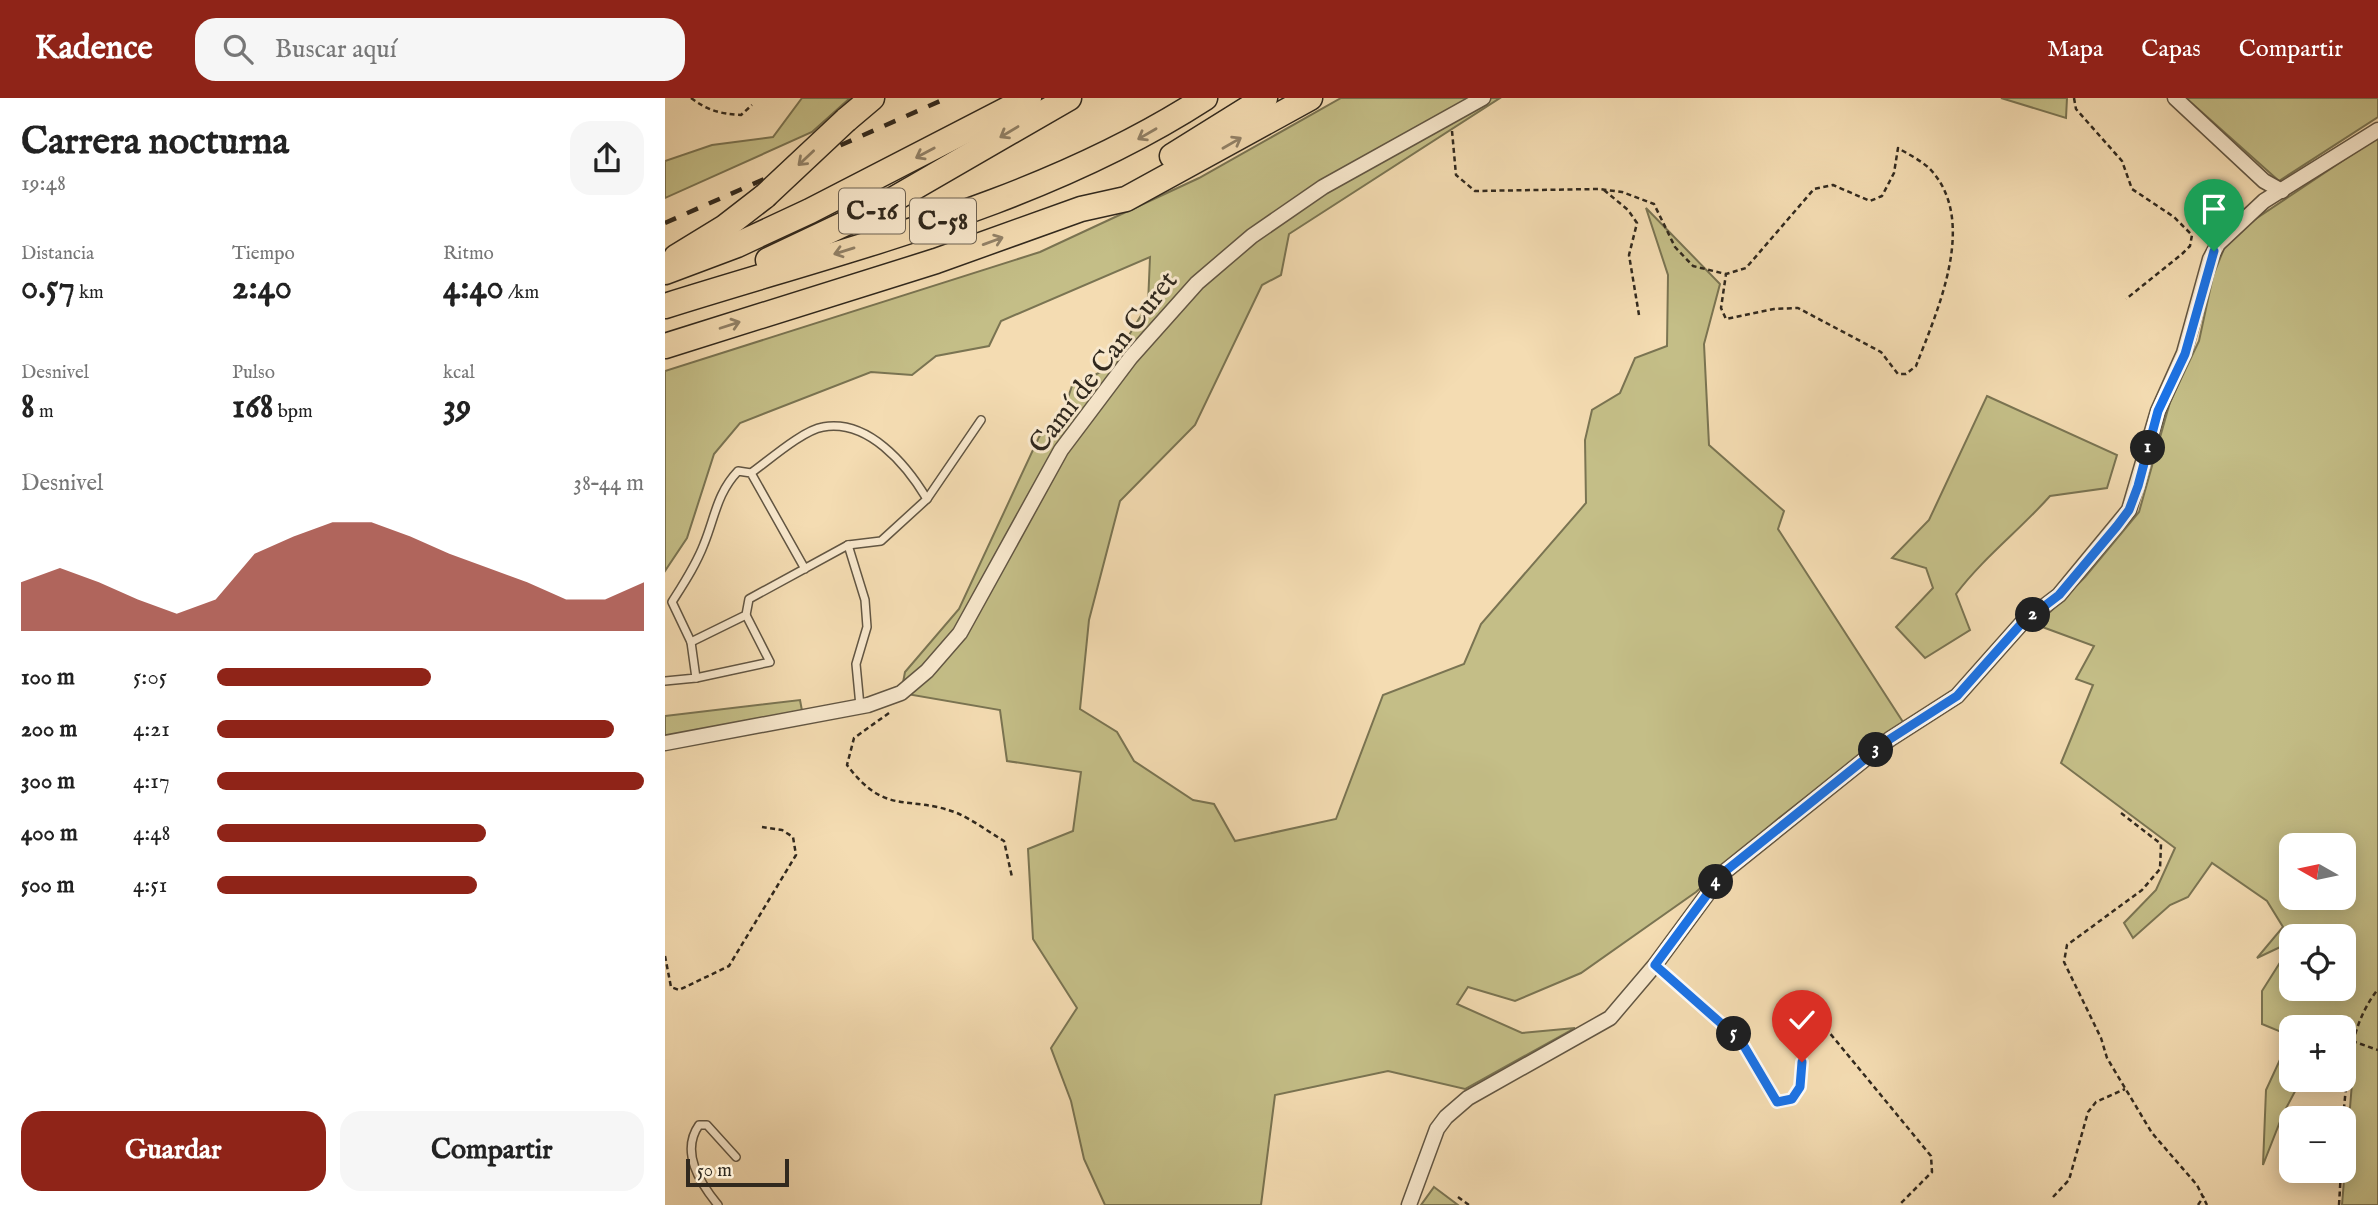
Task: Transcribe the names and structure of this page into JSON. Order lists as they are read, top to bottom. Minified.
{"streets":{"highway":["C-16","C-58"],"street":["Camí de Can Curet"]},"crossings":[["C-16","C-58"]],"scale_bar":"50 m","north":"left","page":{"header":"Kadence","search":"Buscar aquí","nav":["Mapa","Capas","Compartir"],"heading":["Carrera nocturna","19:48"],"stats":[["Distancia","0.57 km"],["Tiempo","2:40"],["Ritmo","4:40 /km"],["Desnivel","8 m"],["Pulso","168 bpm"],["kcal","39"]],"pins":["1","2","3","4","5"],"chart":["Desnivel","38–44 m"],"list":[{"name":"100 m","note":"5:05"},{"name":"200 m","note":"4:21"},{"name":"300 m","note":"4:17"},{"name":"400 m","note":"4:48"},{"name":"500 m","note":"4:51"}],"map_buttons":["+","−"],"buttons":["Guardar","Compartir"],"scale":"50 m"}}
